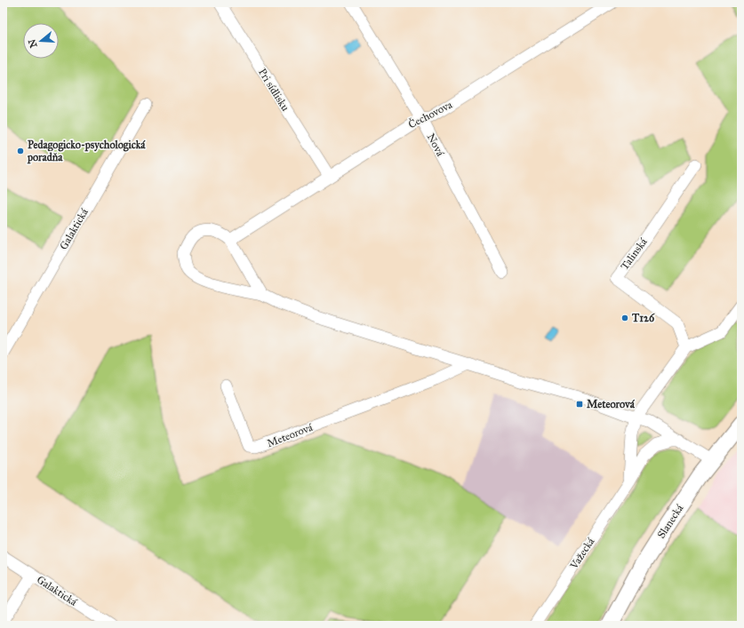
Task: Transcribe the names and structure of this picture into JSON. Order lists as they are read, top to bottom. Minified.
{"streets":{"main road":["Slanecká"],"street":["Pri sídlisku","Čechovova","Nová","Galaktická","Talinská","Meteorová","Važecká"]},"crossings":[["Pri sídlisku","Čechovova"],["Čechovova","Nová"]],"places":{"other":["Pedagogicko-psychologická poradňa","T126"],"transit":["Meteorová"]},"north":"left"}
